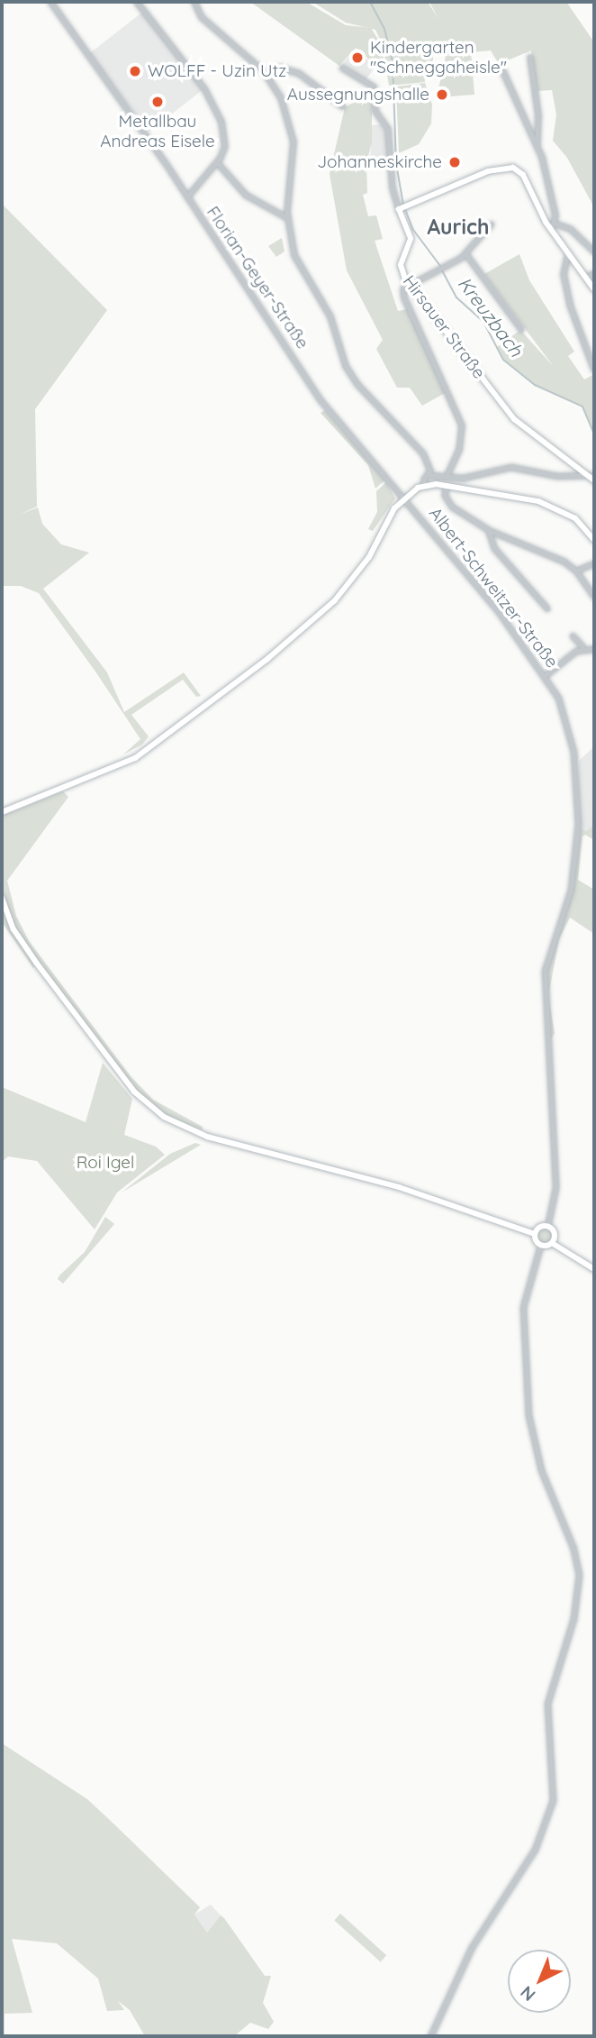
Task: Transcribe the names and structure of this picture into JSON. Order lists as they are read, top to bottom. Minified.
{"streets":{"main road":["Hirsauer Straße"],"street":["Florian-Geyer-Straße","Albert-Schweitzer-Straße"]},"crossings":[["Florian-Geyer-Straße","Albert-Schweitzer-Straße"]],"districts":["Aurich"],"water":["Kreuzbach"],"parks":["Roi Igel"],"places":["Kindergarten \"Schneggaheisle\"","WOLFF - Uzin Utz","Aussegnungshalle","Metallbau Andreas Eisele","Johanneskirche"],"north":"bottom left"}
